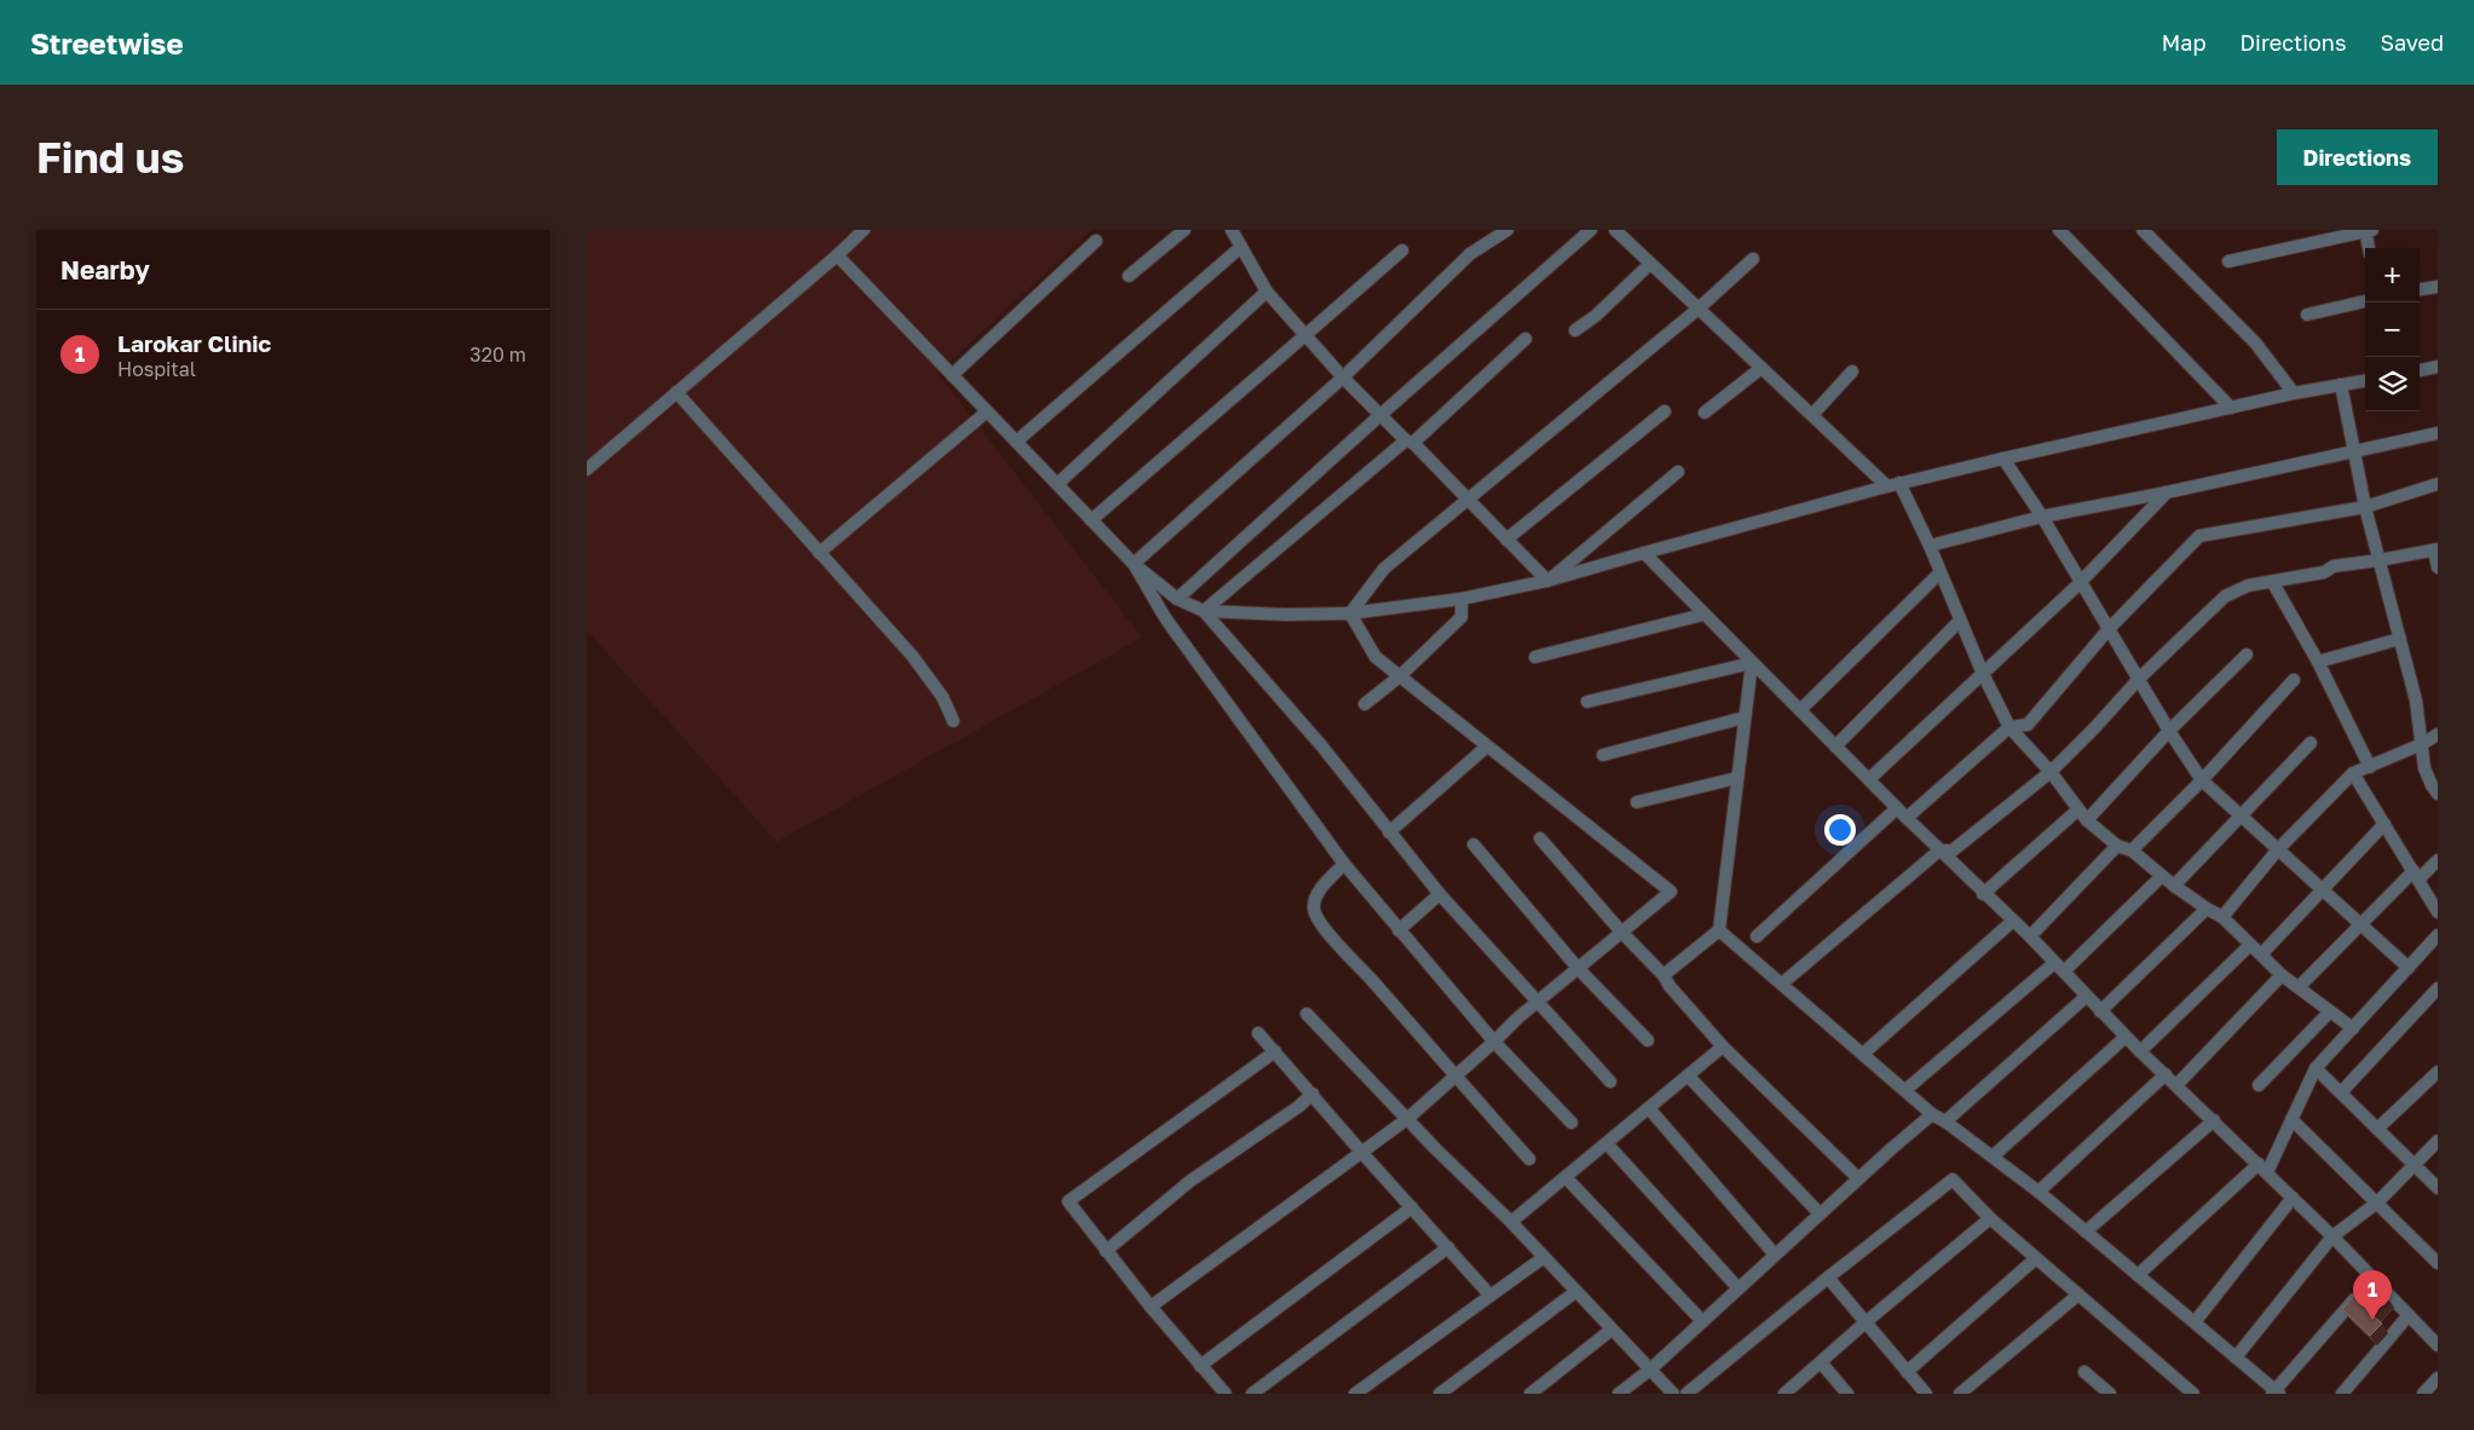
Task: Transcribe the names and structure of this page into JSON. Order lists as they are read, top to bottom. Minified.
{"page":{"header":"Streetwise","nav":["Map","Directions","Saved"],"buttons":"Directions","title":"Find us","heading":"Nearby","map_buttons":["+","−"],"list":[{"mark":"1","name":"Larokar Clinic","note":"Hospital","value":"320 m"}],"pins":"1"}}
